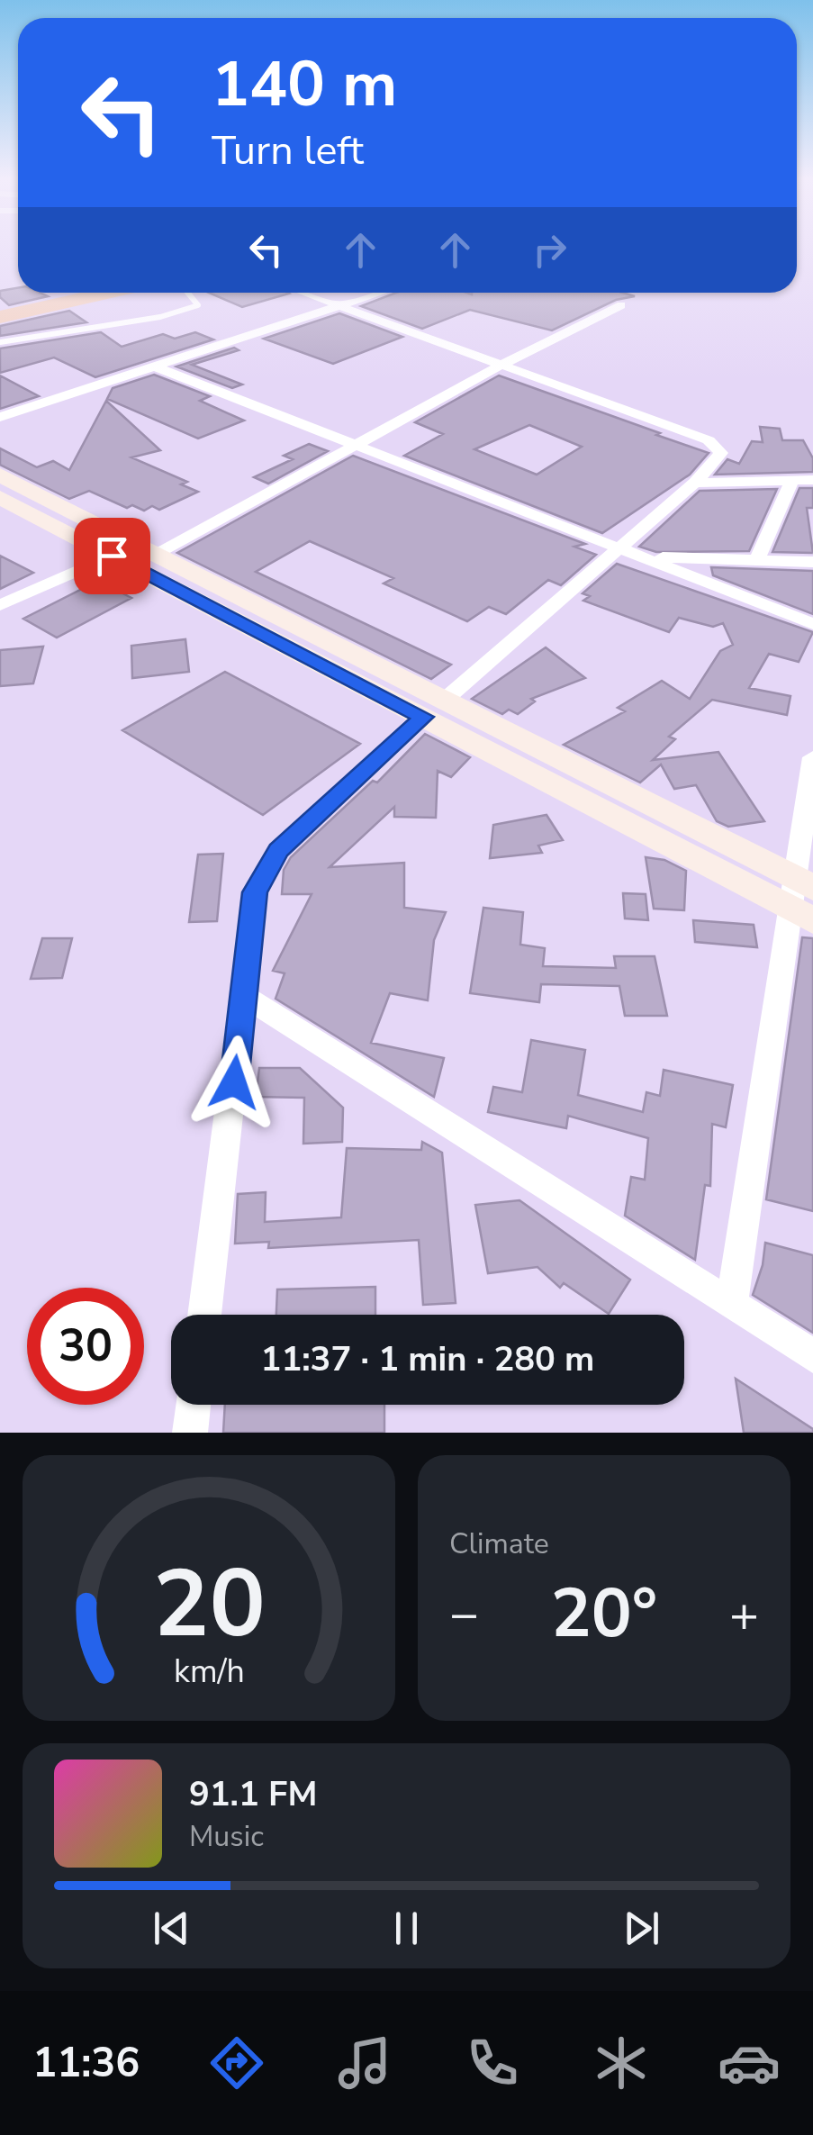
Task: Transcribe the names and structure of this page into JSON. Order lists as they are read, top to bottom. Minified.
{"page":{"turn":["140 m","Turn left"],"limit":"30","trip":"11:37 · 1 min · 280 m","tile":"Climate","heat":["−","20°","+"],"song":["91.1 FM","Music"],"tabs":"11:36","gauge":["20","km/h"]}}
